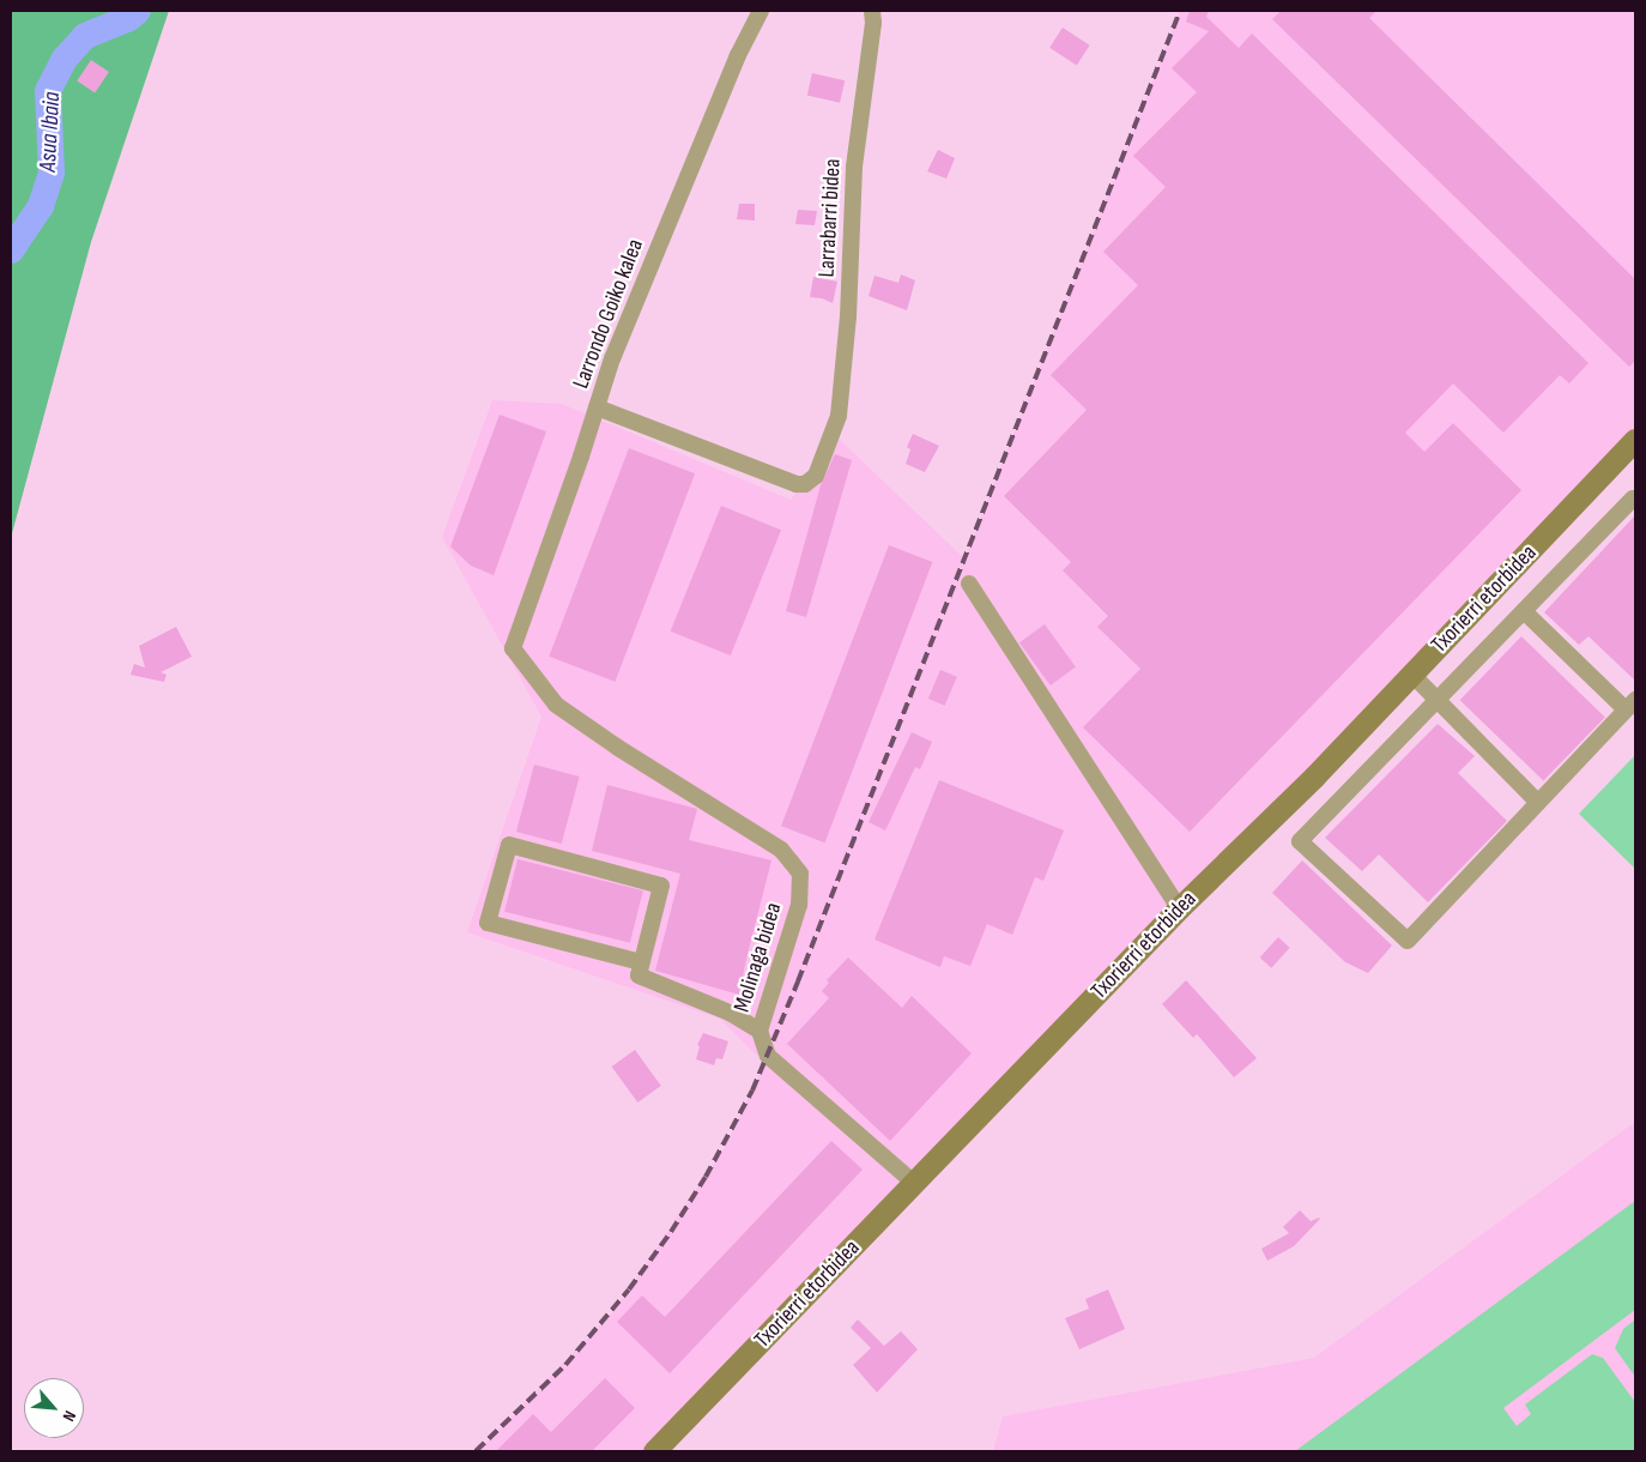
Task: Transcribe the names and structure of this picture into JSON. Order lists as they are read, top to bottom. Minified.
{"streets":{"street":["Larrabarri bidea","Larrondo Goiko kalea","Txorierri etorbidea","Molinaga bidea"]},"crossings":[["Larrabarri bidea","Larrondo Goiko kalea"],["Larrondo Goiko kalea","Molinaga bidea"],["Txorierri etorbidea","Molinaga bidea"]],"water":["Asua Ibaia"],"north":"bottom right"}
